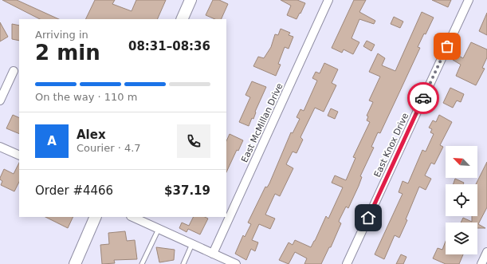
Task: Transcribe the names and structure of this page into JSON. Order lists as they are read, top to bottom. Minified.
{"streets":{"street":["East McMillan Drive","East Knox Drive"]},"north":"top left","page":{"heading":["2 min","Arriving in","08:31–08:36"],"panel":["Alex","Courier · 4.7","Order #4466","$37.19"],"bar":"On the way · 110 m","round":"A"}}
